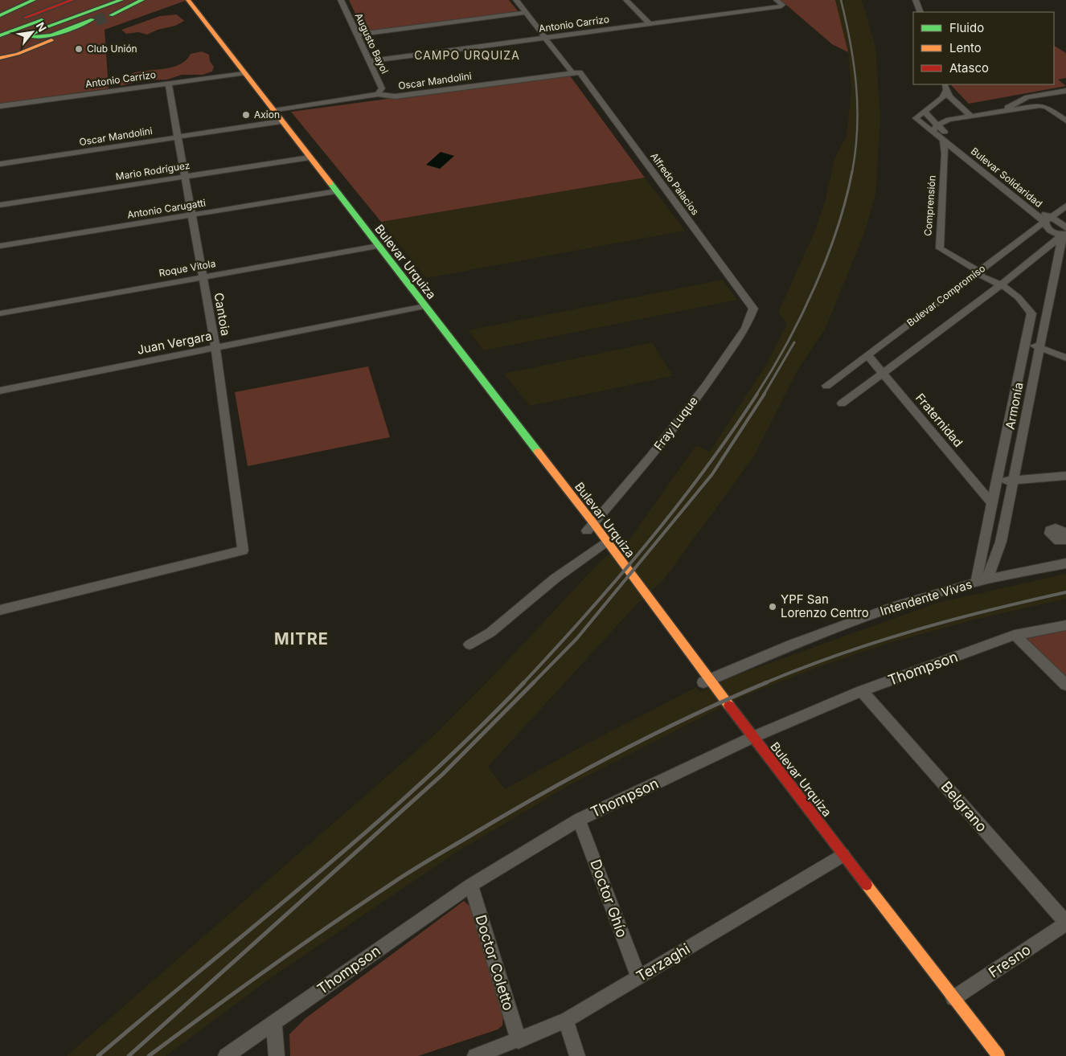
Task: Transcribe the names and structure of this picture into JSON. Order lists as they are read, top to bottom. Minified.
{"streets":{"main road":["Bulevar Urquiza"],"street":["Antonio Carrizo","Augusto Bayol","Oscar Mandolini","Mario Rodríguez","Bulevar Solidaridad","Alfredo Palacios","Comprensión","Antonio Carugatti","Roque Vitola","Bulevar Compromiso","Cantoia","Juan Vergara","Armonía","Fraternidad","Fray Luque","Intendente Vivas","Thompson","Belgrano","Doctor Ghío","Fresno","Doctor Coletto","Terzaghi"]},"crossings":[["Antonio Carrizo","Augusto Bayol"],["Antonio Carrizo","Alfredo Palacios"],["Antonio Carrizo","Bulevar Urquiza"],["Antonio Carrizo","Cantoia"],["Augusto Bayol","Oscar Mandolini"],["Oscar Mandolini","Alfredo Palacios"],["Oscar Mandolini","Bulevar Urquiza"],["Oscar Mandolini","Cantoia"],["Mario Rodríguez","Bulevar Urquiza"],["Mario Rodríguez","Cantoia"],["Bulevar Solidaridad","Comprensión"],["Bulevar Solidaridad","Bulevar Compromiso"],["Bulevar Solidaridad","Armonía"],["Alfredo Palacios","Fray Luque"],["Comprensión","Bulevar Compromiso"],["Comprensión","Armonía"],["Antonio Carugatti","Bulevar Urquiza"],["Antonio Carugatti","Cantoia"],["Bulevar Urquiza","Roque Vitola"],["Bulevar Urquiza","Juan Vergara"],["Bulevar Urquiza","Fray Luque"],["Bulevar Urquiza","Intendente Vivas"],["Bulevar Urquiza","Thompson"],["Bulevar Urquiza","Fresno"],["Bulevar Urquiza","Terzaghi"],["Roque Vitola","Cantoia"],["Bulevar Compromiso","Armonía"],["Bulevar Compromiso","Fraternidad"],["Cantoia","Juan Vergara"],["Armonía","Fraternidad"],["Armonía","Intendente Vivas"],["Thompson","Belgrano"],["Thompson","Doctor Ghío"],["Thompson","Doctor Coletto"],["Belgrano","Fresno"],["Doctor Ghío","Terzaghi"],["Doctor Coletto","Terzaghi"]],"districts":["CAMPO URQUIZA","MITRE"],"places":["Club Unión","Axion","YPF San Lorenzo Centro"],"legend":["Fluido","Lento","Atasco"],"north":"top right"}
